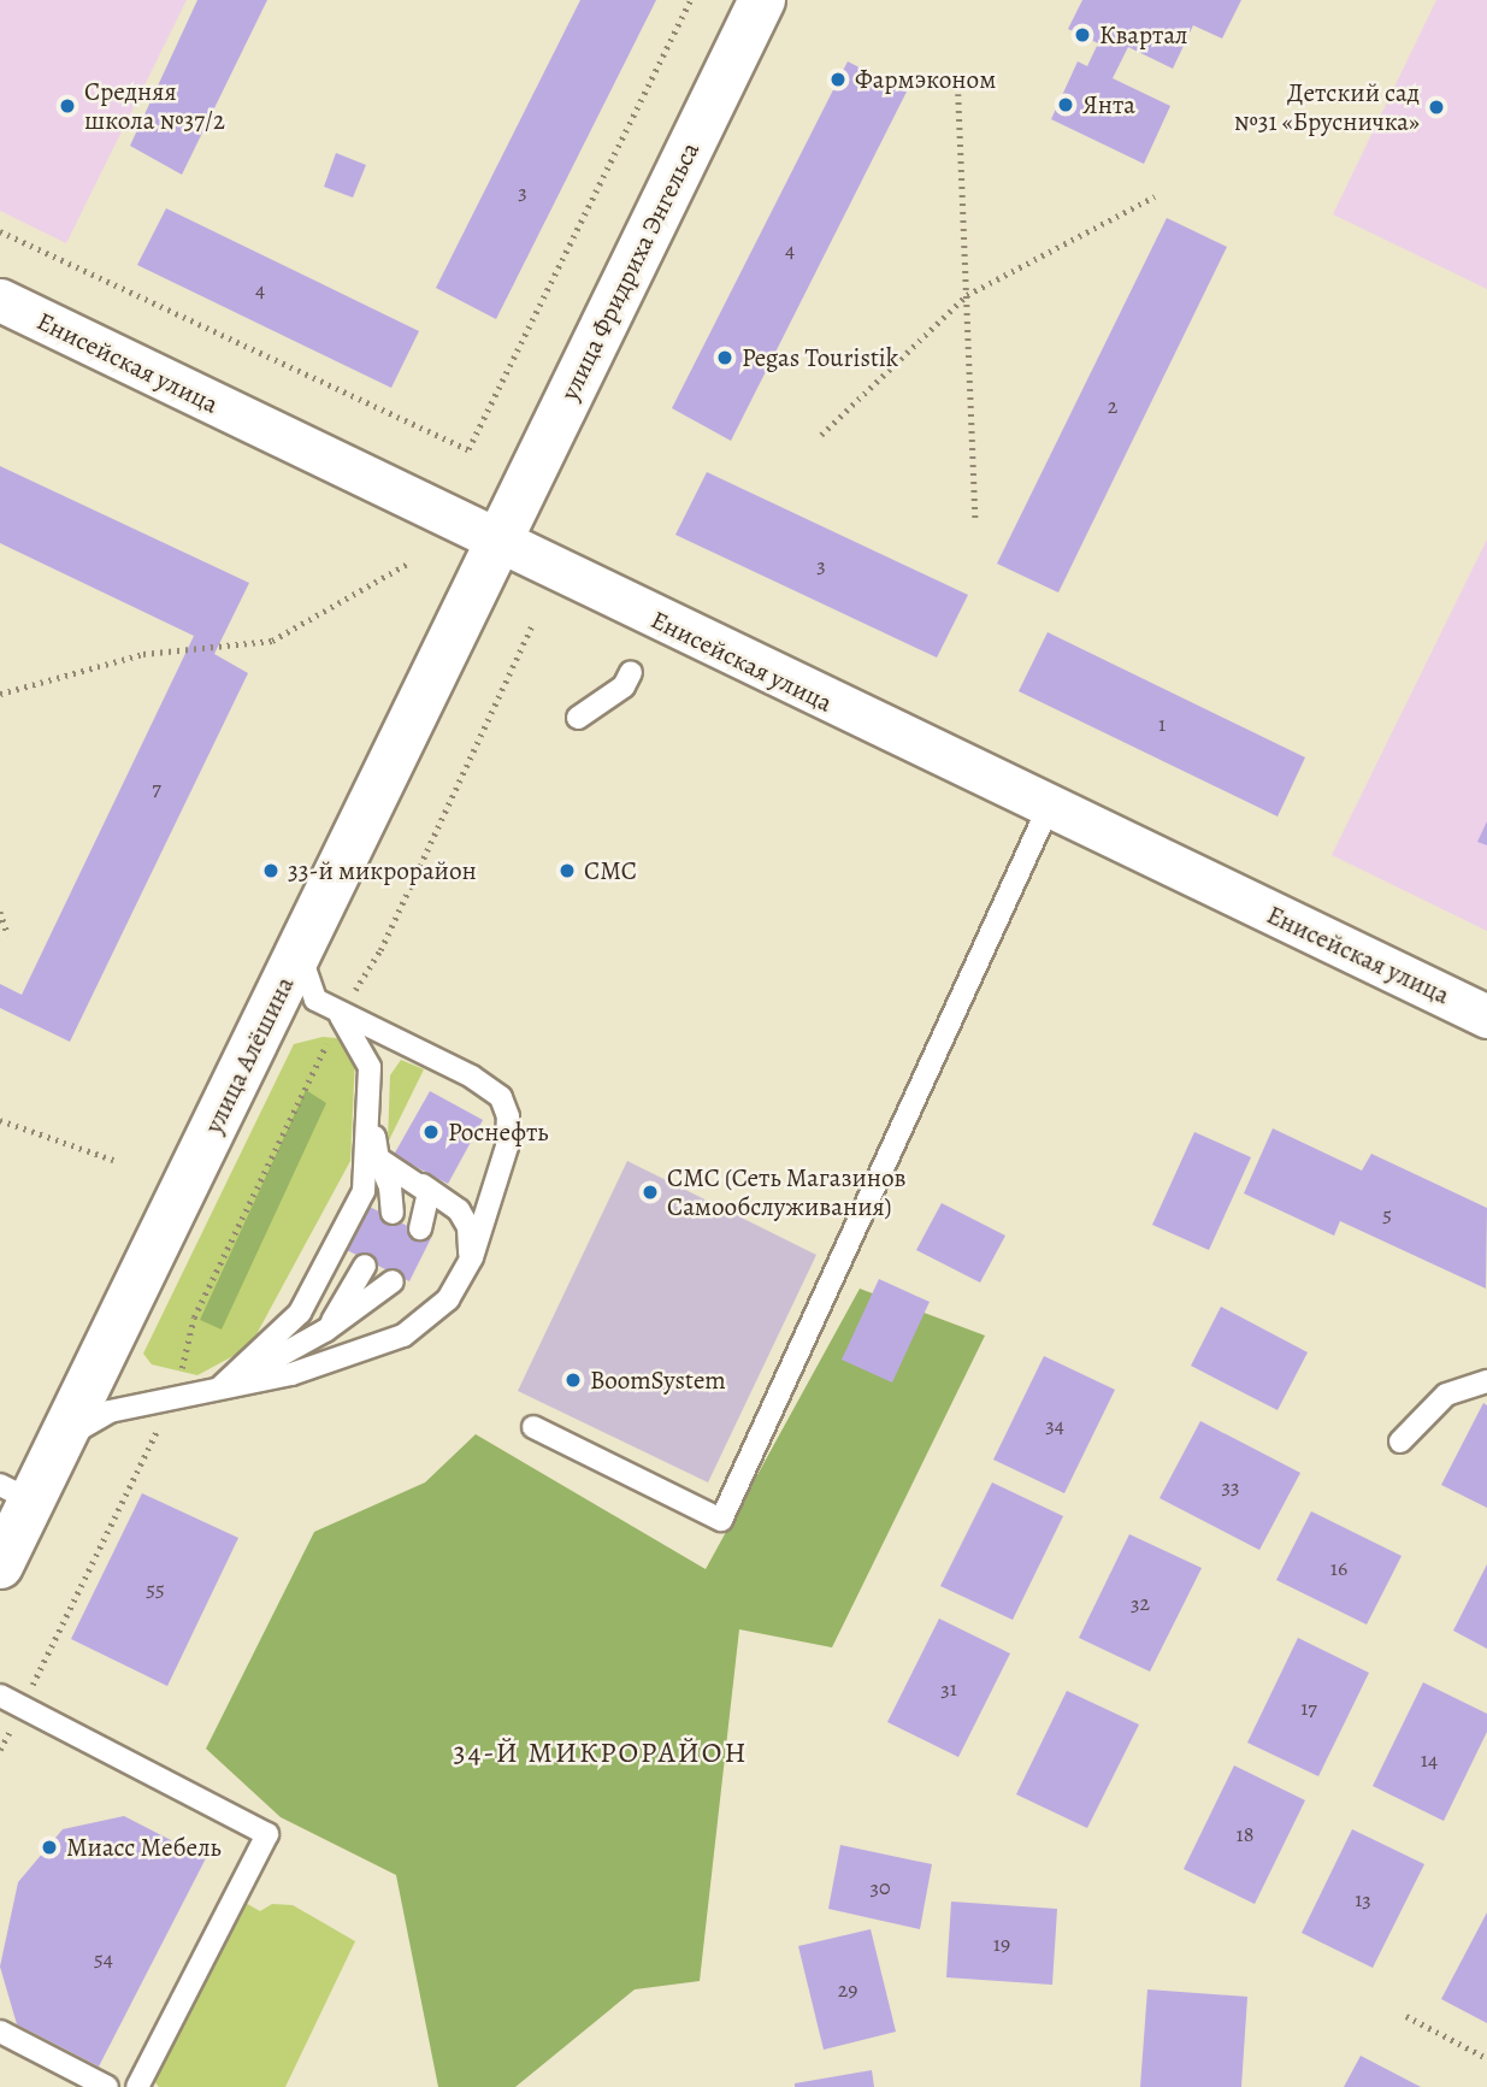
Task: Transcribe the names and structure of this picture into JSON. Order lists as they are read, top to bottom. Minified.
{"streets":{"street":["улица Фридриха Энгельса","Енисейская улица","улица Алёшина"]},"crossings":[["улица Фридриха Энгельса","Енисейская улица"],["улица Фридриха Энгельса","улица Алёшина"],["Енисейская улица","улица Алёшина"]],"districts":["34-Й МИКРОРАЙОН"],"places":["Квартал","Фармэконом","Янта","Средняя школа №37/2","Детский сад №31 «Брусничка»","Pegas Touristik","33-й микрорайон","СМС","Роснефть","СМС (Сеть Магазинов Самообслуживания)","BoomSystem","Миасс Мебель"],"house_numbers":["3","4","4","2","3","1","7","5","34","33","16","55","32","31","17","14","18","30","13","19","54","29"]}
